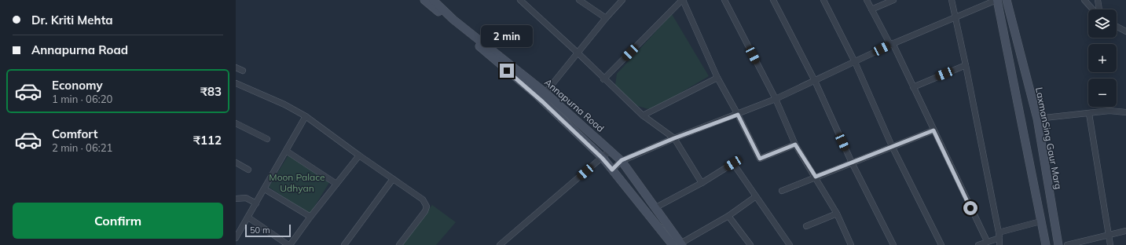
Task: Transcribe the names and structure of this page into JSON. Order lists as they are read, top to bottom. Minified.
{"streets":{"main road":["Annapurna Road","LaxmanSing Gaur Marg"]},"parks":["Moon Palace Udhyan"],"scale_bar":"50 m","page":{"banner":["Dr. Kriti Mehta","Annapurna Road"],"map_buttons":["+","−"],"bubble":"2 min","list":[{"name":"Economy","note":"1 min · 06:20","value":"₹83"},{"name":"Comfort","note":"2 min · 06:21","value":"₹112"}],"buttons":"Confirm","scale":"50 m"}}
